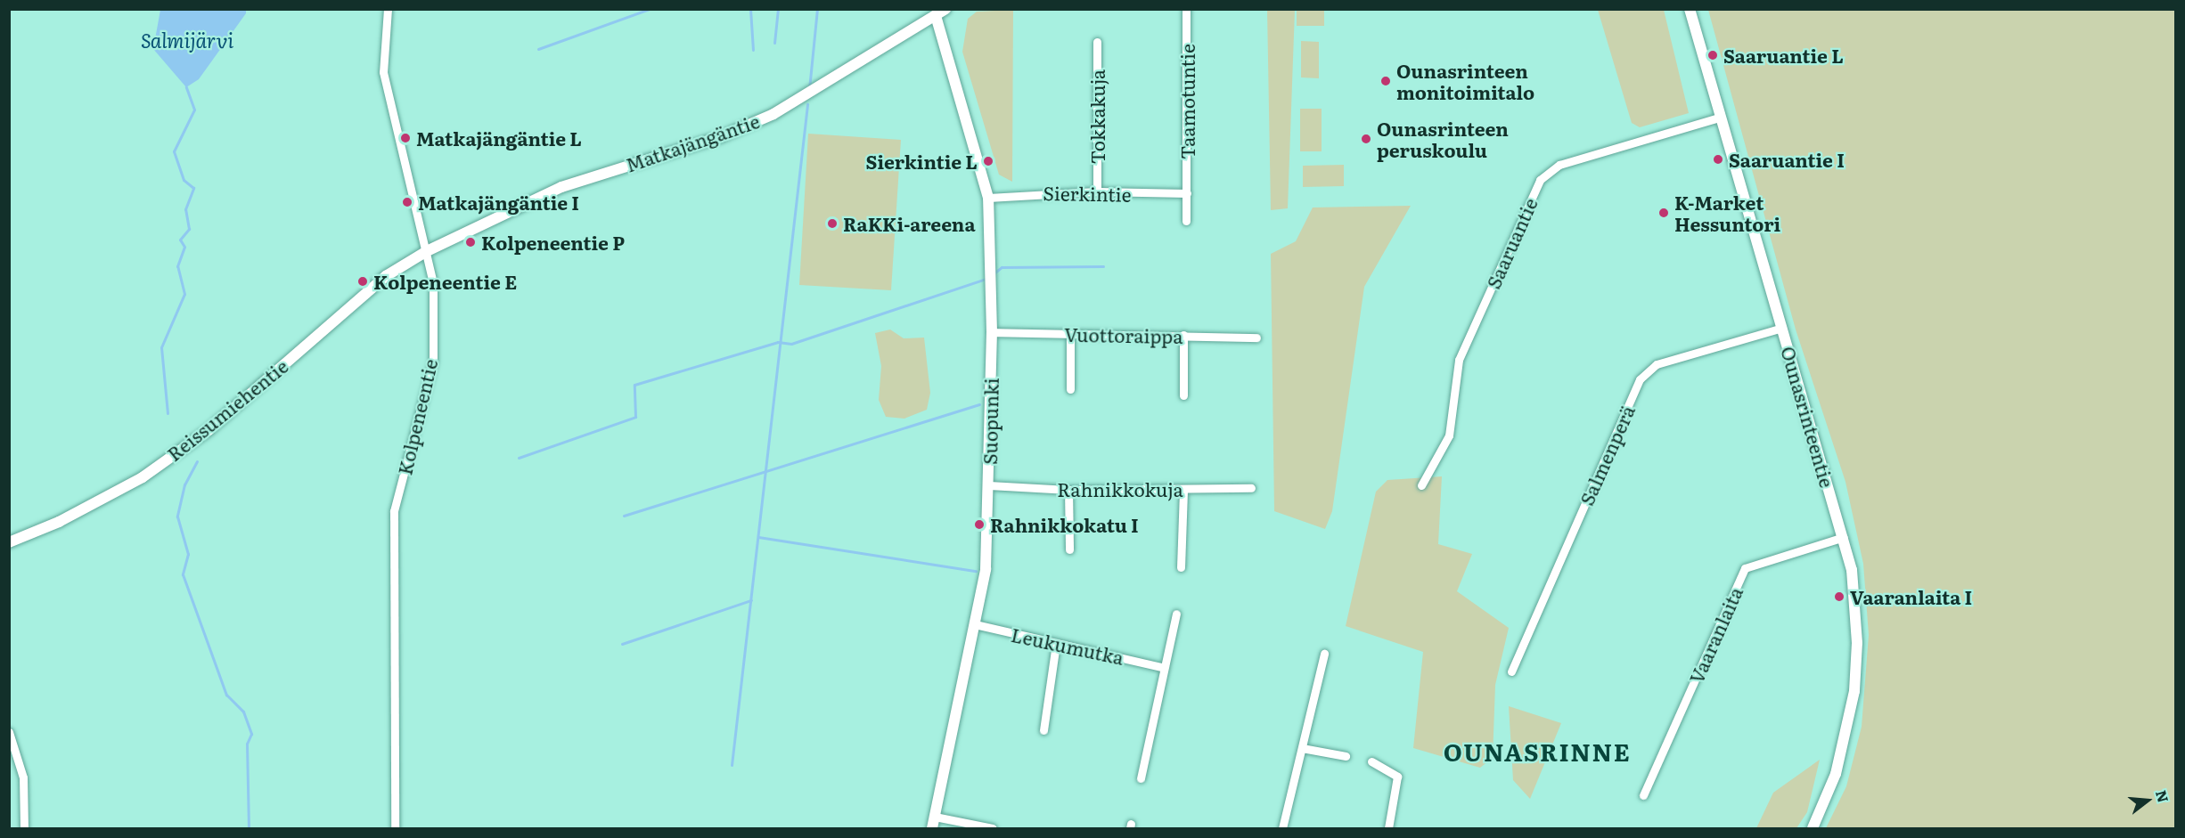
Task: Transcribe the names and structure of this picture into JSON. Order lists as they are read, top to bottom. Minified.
{"streets":{"street":["Taamotuntie","Tokkakuja","Matkajängäntie","Sierkintie","Saaruantie","Vuottoraippa","Reissumiehentie","Kolpeneentie","Ounasrinteentie","Suopunki","Salmenperä","Rahnikkokuja","Vaaranlaita","Leukumutka"]},"crossings":[["Taamotuntie","Sierkintie"],["Tokkakuja","Sierkintie"],["Matkajängäntie","Reissumiehentie"],["Matkajängäntie","Kolpeneentie"],["Matkajängäntie","Suopunki"],["Sierkintie","Suopunki"],["Saaruantie","Ounasrinteentie"],["Vuottoraippa","Suopunki"],["Reissumiehentie","Kolpeneentie"],["Ounasrinteentie","Salmenperä"],["Ounasrinteentie","Vaaranlaita"],["Suopunki","Rahnikkokuja"],["Suopunki","Leukumutka"]],"districts":["OUNASRINNE"],"water":["Salmijärvi"],"places":["Saaruantie L","Ounasrinteen monitoimitalo","Matkajängäntie L","Ounasrinteen peruskoulu","Saaruantie I","Sierkintie L","Matkajängäntie I","K-Market Hessuntori","RaKKi-areena","Kolpeneentie P","Kolpeneentie E","Rahnikkokatu I","Vaaranlaita I"],"north":"right"}
